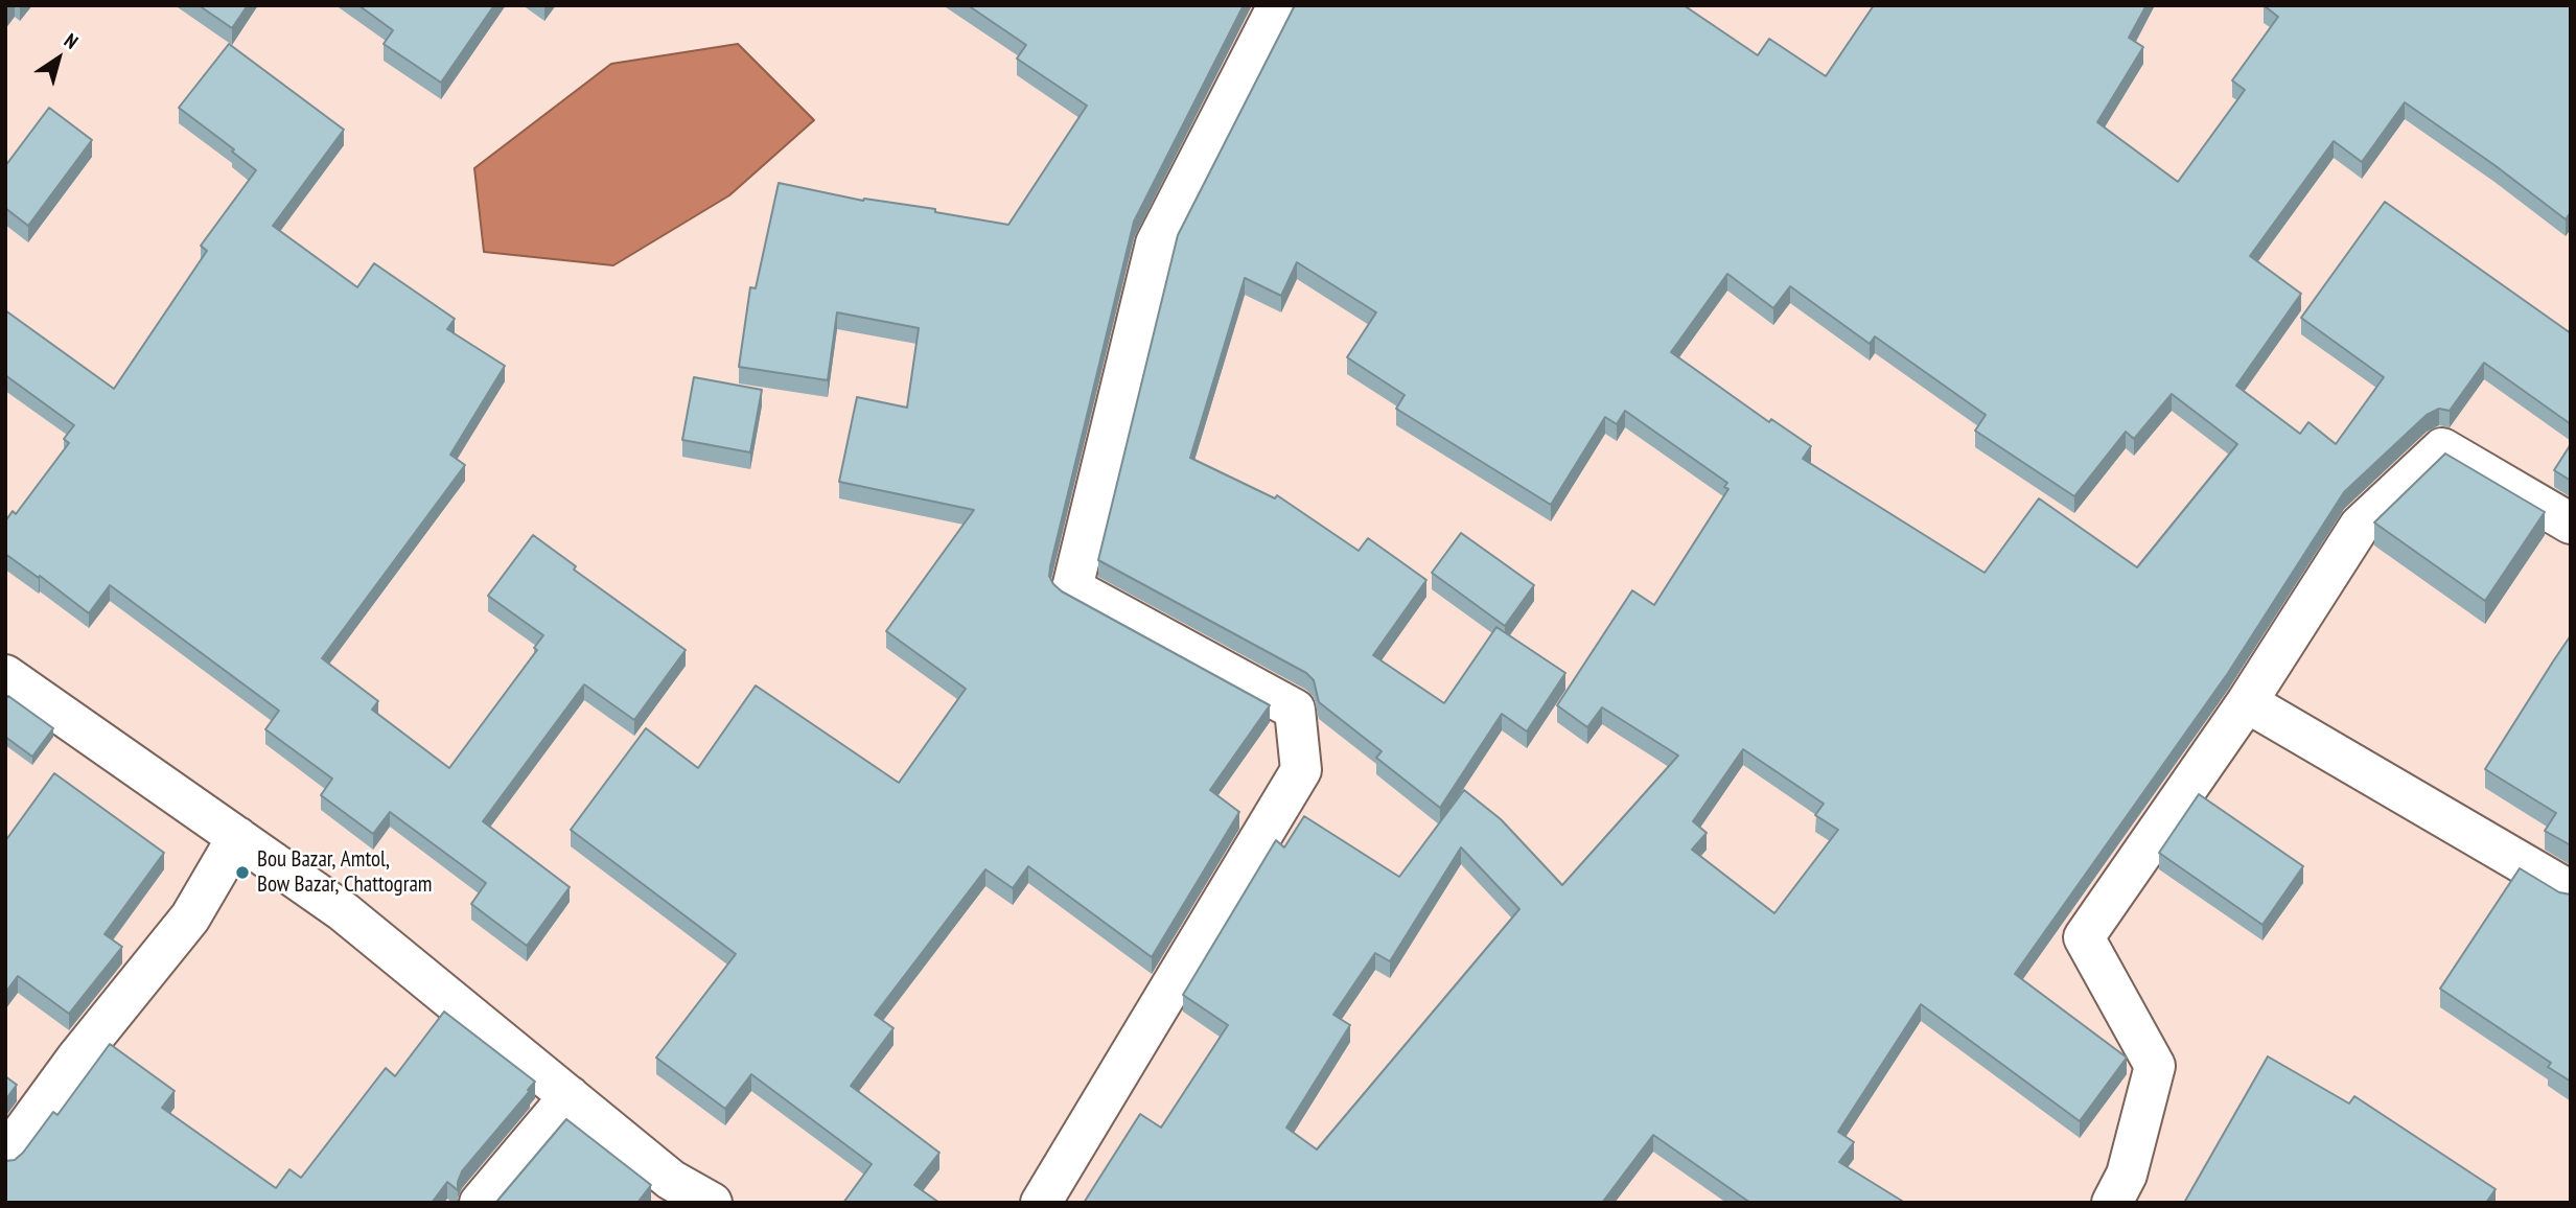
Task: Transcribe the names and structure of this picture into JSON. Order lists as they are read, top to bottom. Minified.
{"places":["Bou Bazar, Amtol, Bow Bazar, Chattogram"],"north":"top right"}
